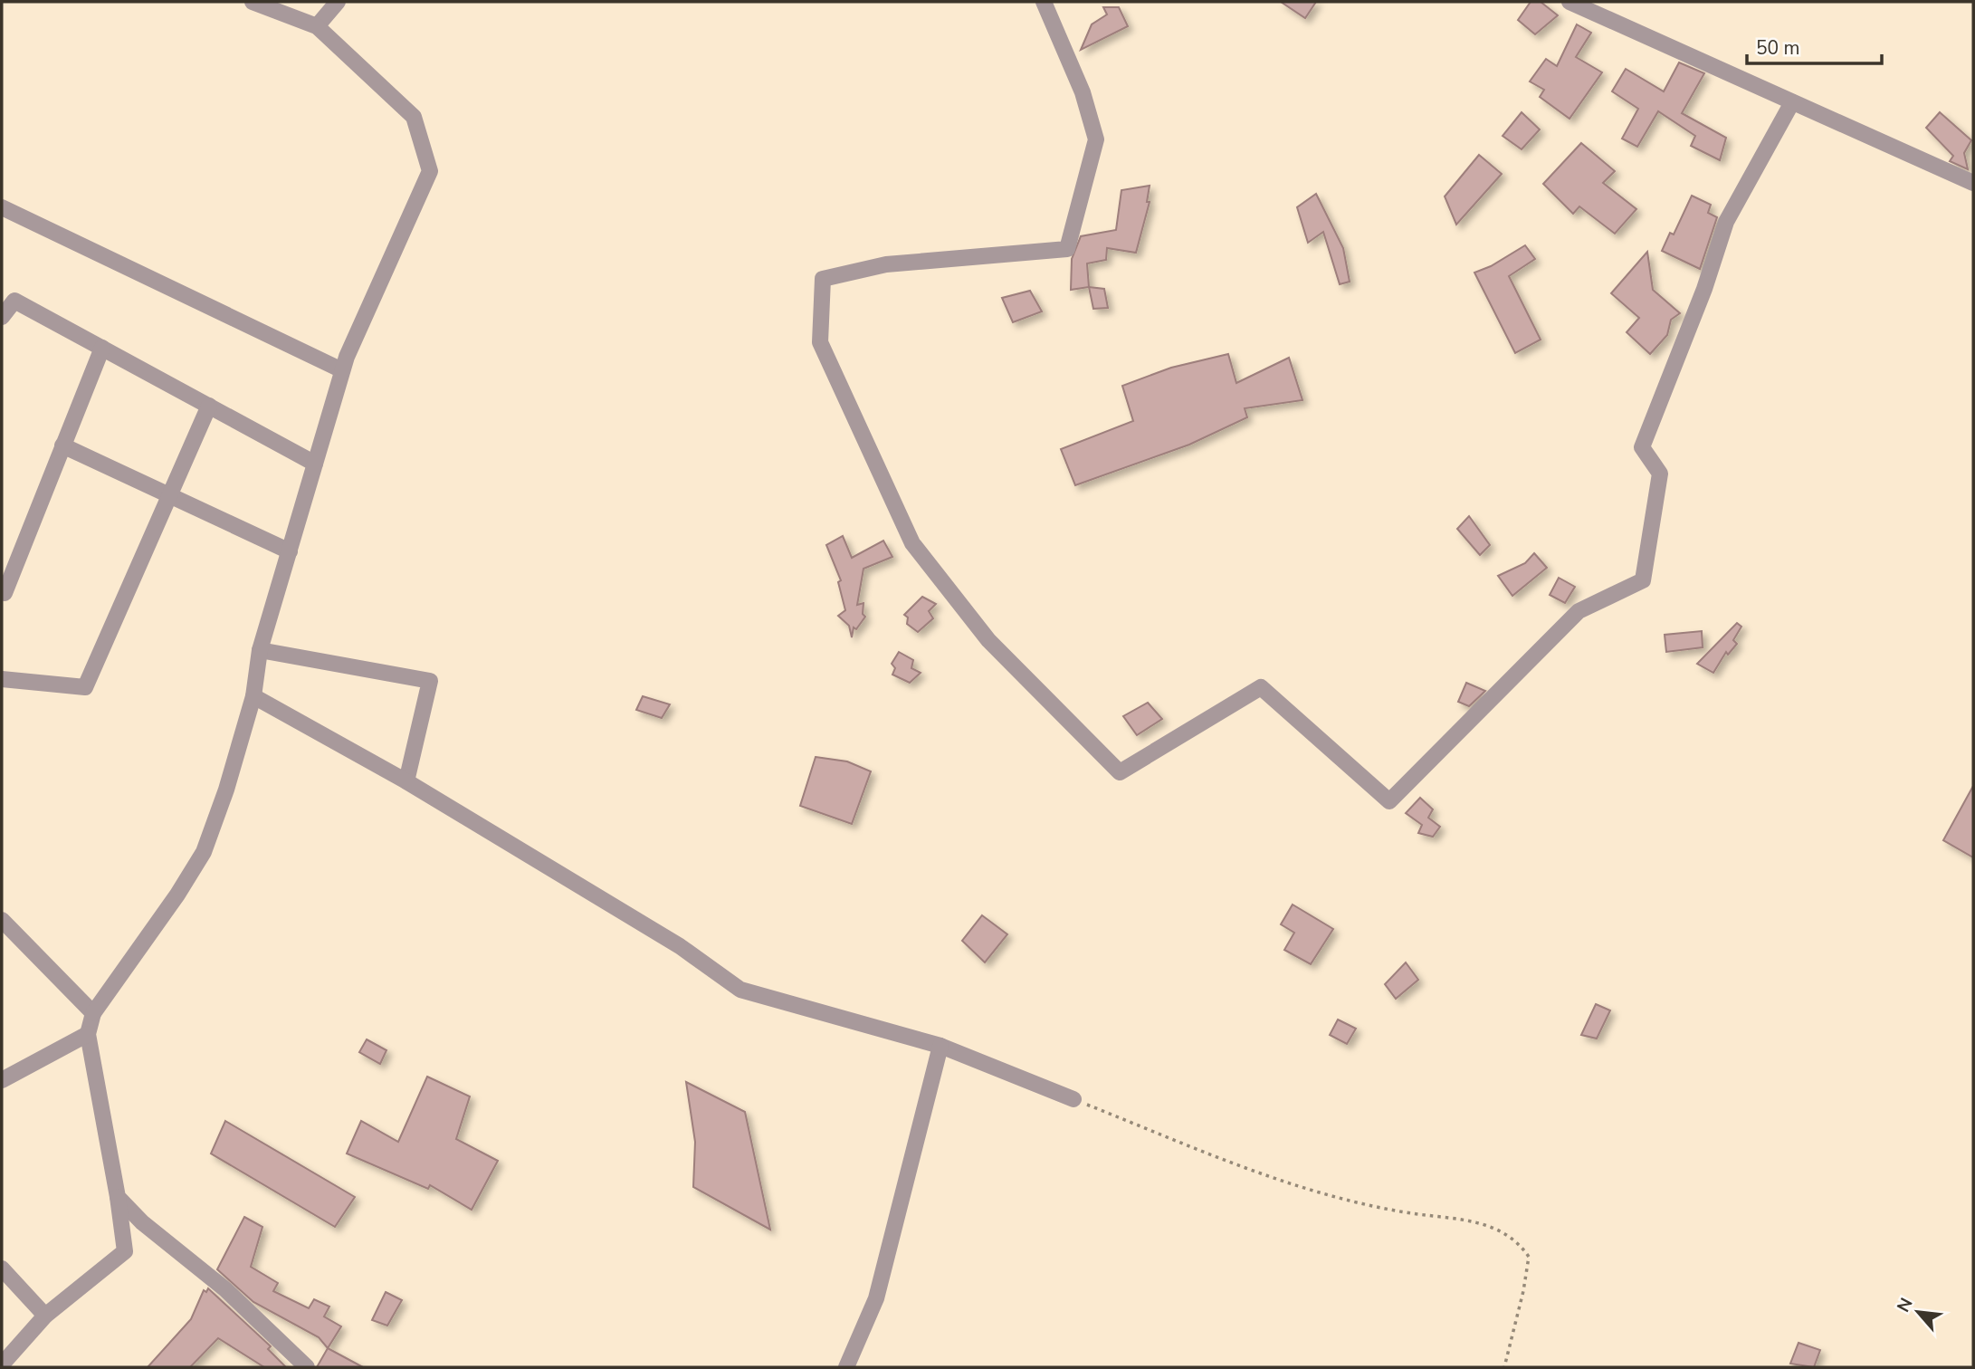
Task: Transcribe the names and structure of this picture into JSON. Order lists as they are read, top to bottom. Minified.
{"scale_bar":"50 m","north":"top left"}
